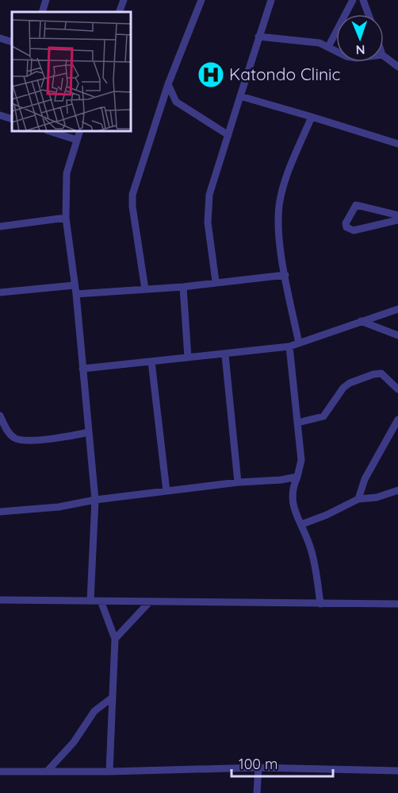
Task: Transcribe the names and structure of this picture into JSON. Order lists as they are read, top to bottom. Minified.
{"places":{"hospital":["Katondo Clinic"]},"scale_bar":"100 m","north":"bottom"}
